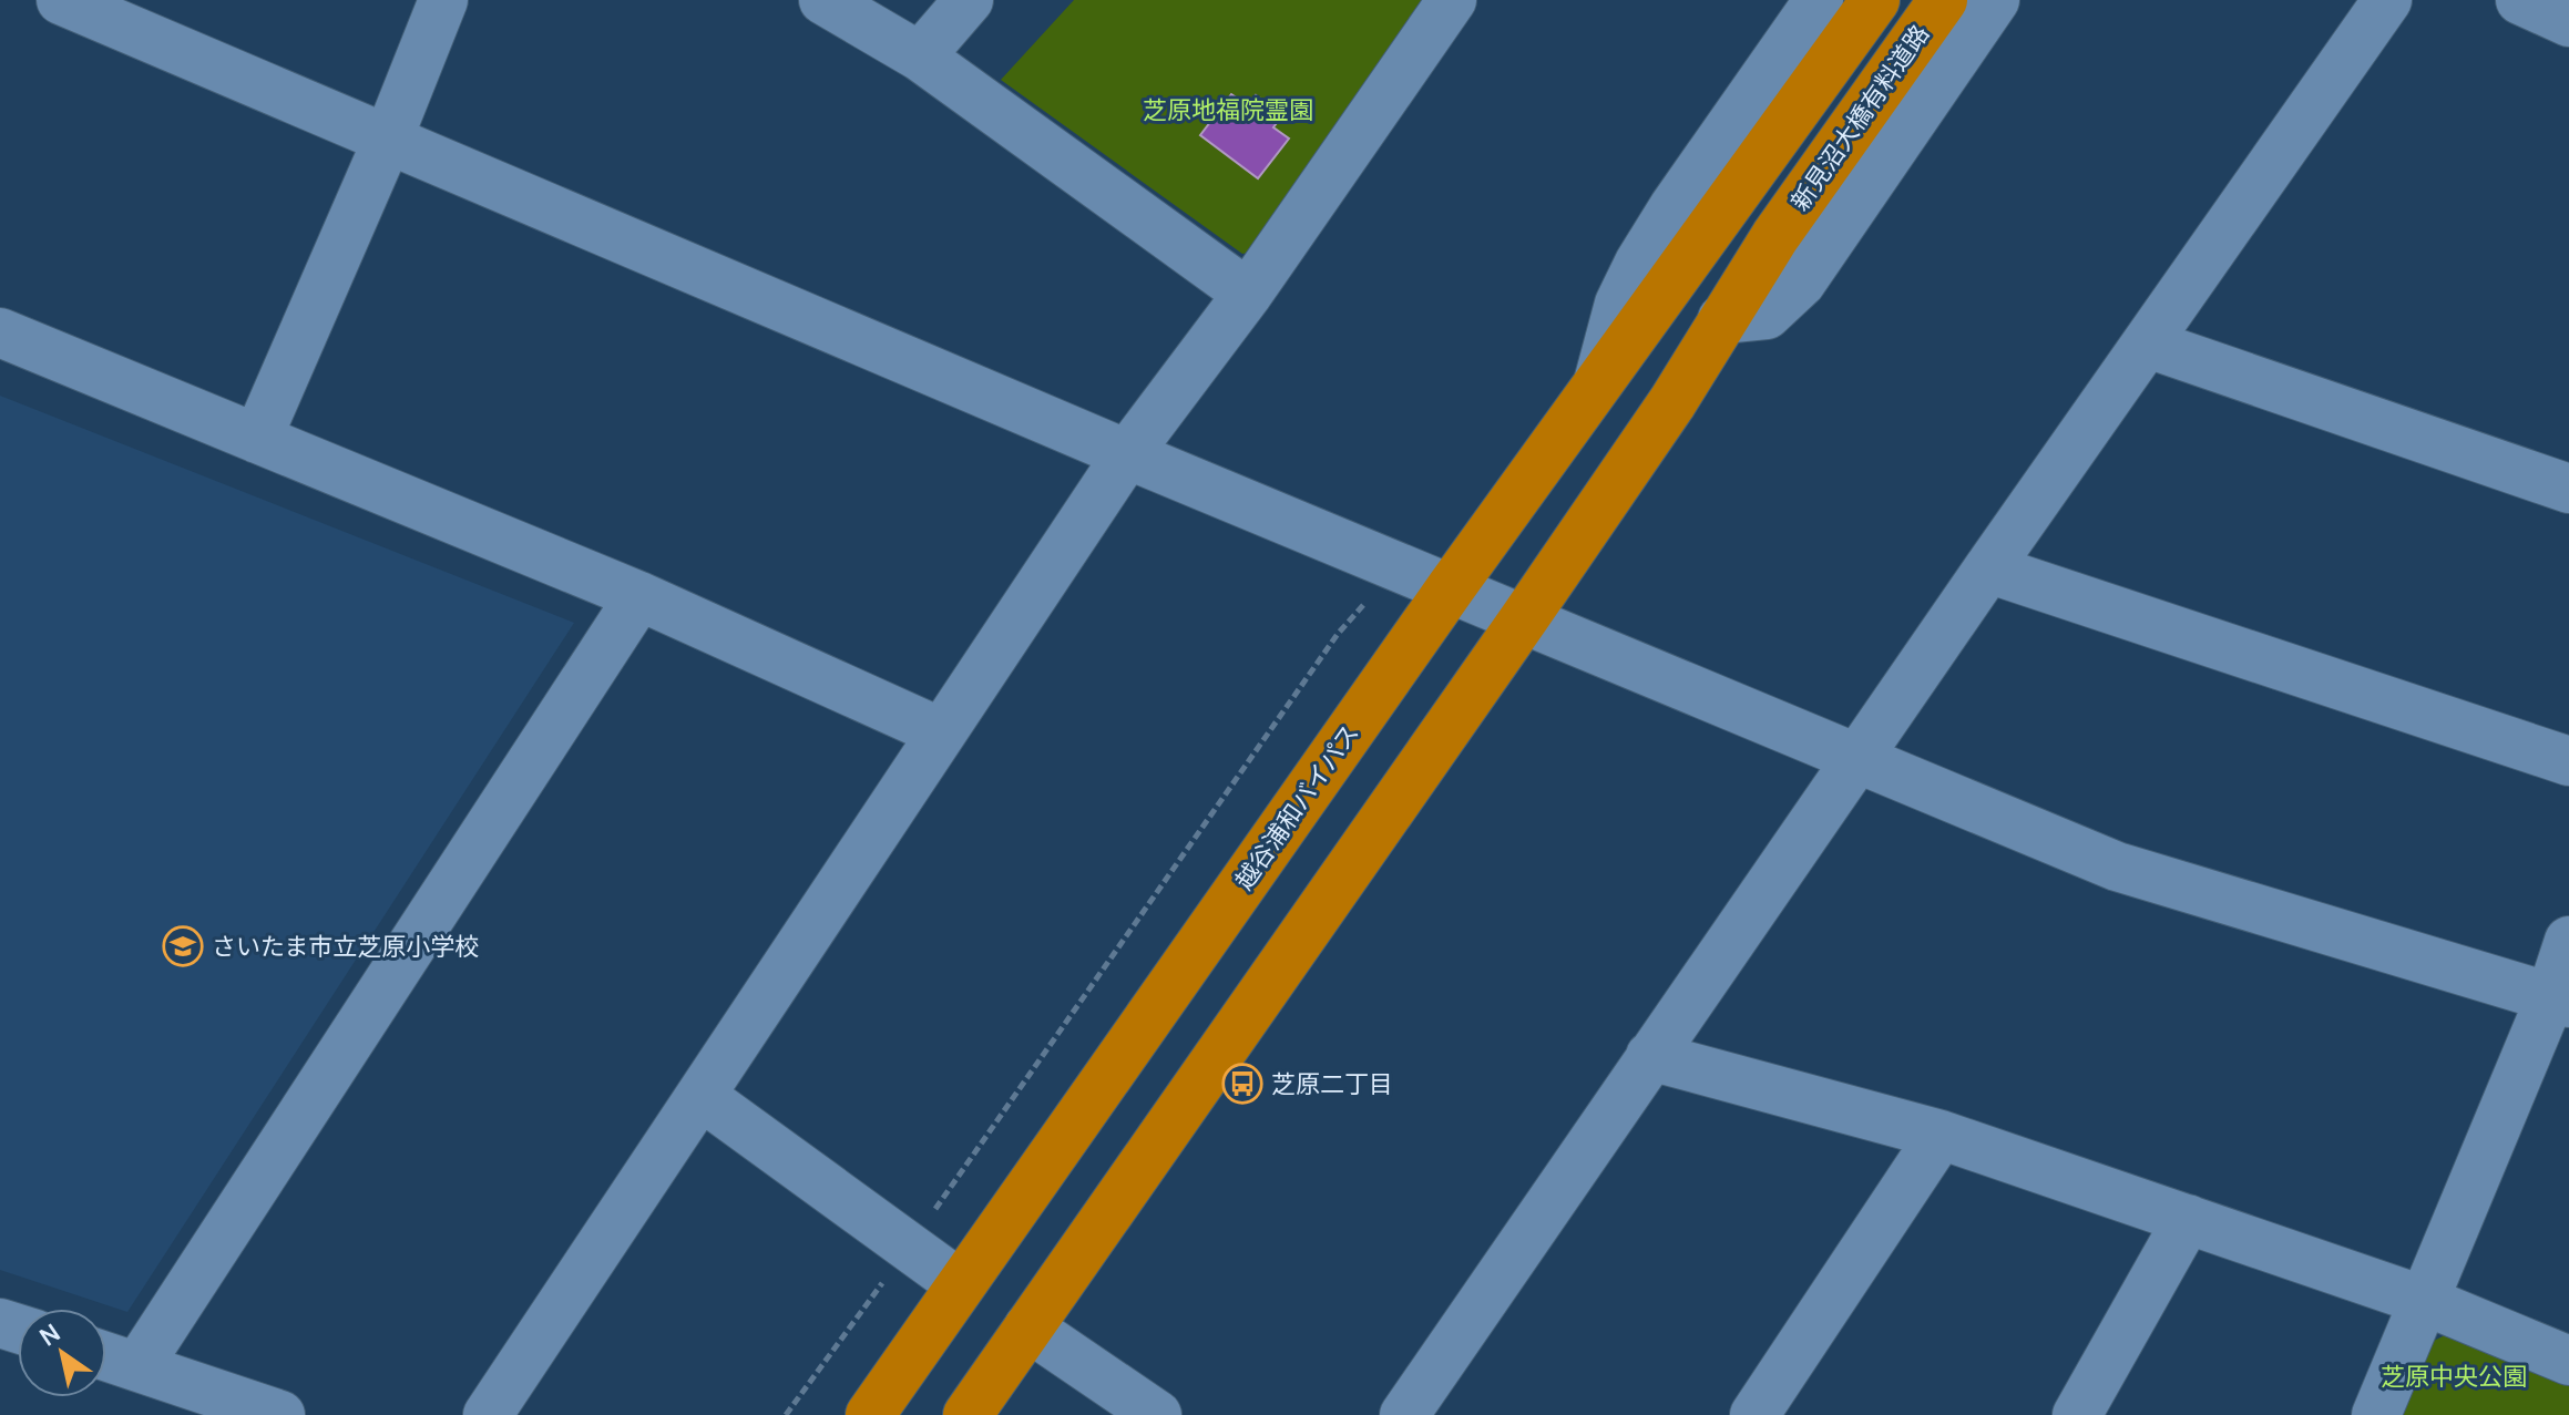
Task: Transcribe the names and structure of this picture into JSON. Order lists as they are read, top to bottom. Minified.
{"streets":{"highway":["新見沼大橋有料道路","越谷浦和バイパス"]},"parks":["芝原地福院霊園","芝原中央公園"],"places":{"school or university":["さいたま市立芝原小学校"],"bus stop":["芝原二丁目"]},"north":"top left"}
